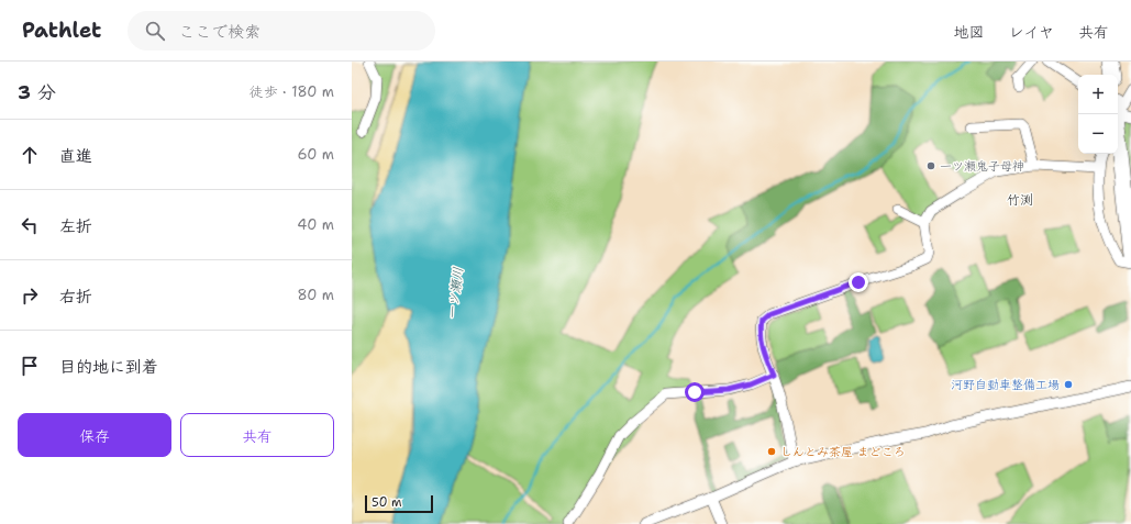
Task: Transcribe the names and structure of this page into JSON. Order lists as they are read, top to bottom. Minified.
{"districts":["竹渕"],"water":["一ツ瀬川"],"places":["一ツ瀬鬼子母神","河野自動車整備工場","しんとみ茶屋 まどころ"],"scale_bar":"50 m","page":{"header":"Pathlet","search":"ここで検索","nav":["地図","レイヤ","共有"],"heading":["3 分","徒歩 · 180 m"],"map_buttons":["+","−"],"list":[["直進","60 m"],["左折","40 m"],["右折","80 m"],"目的地に到着"],"buttons":["保存","共有"],"scale":"50 m"}}
